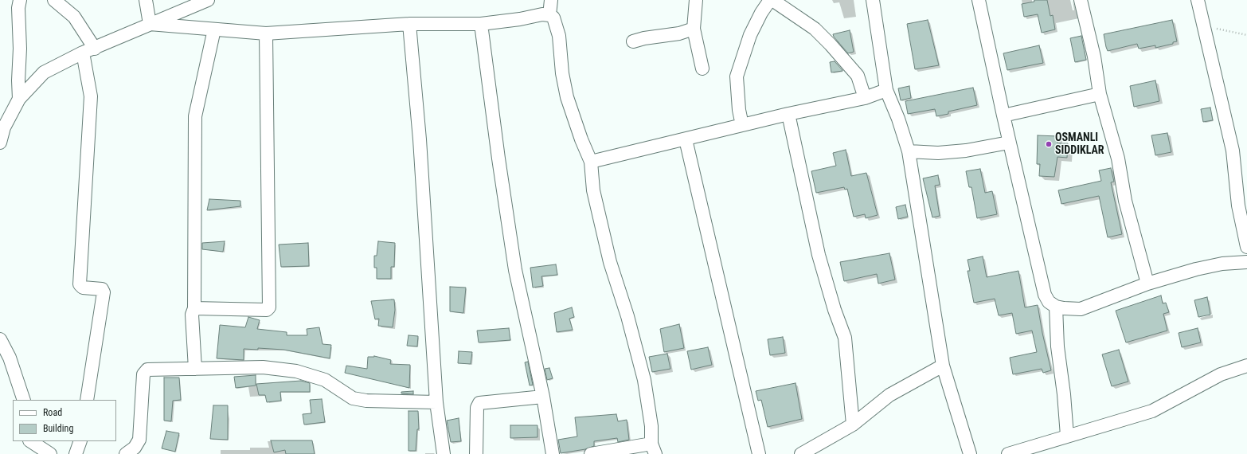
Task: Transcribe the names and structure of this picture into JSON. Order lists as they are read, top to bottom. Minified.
{"places":["OSMANLI SIDDIKLAR"],"legend":["Road","Building"]}
